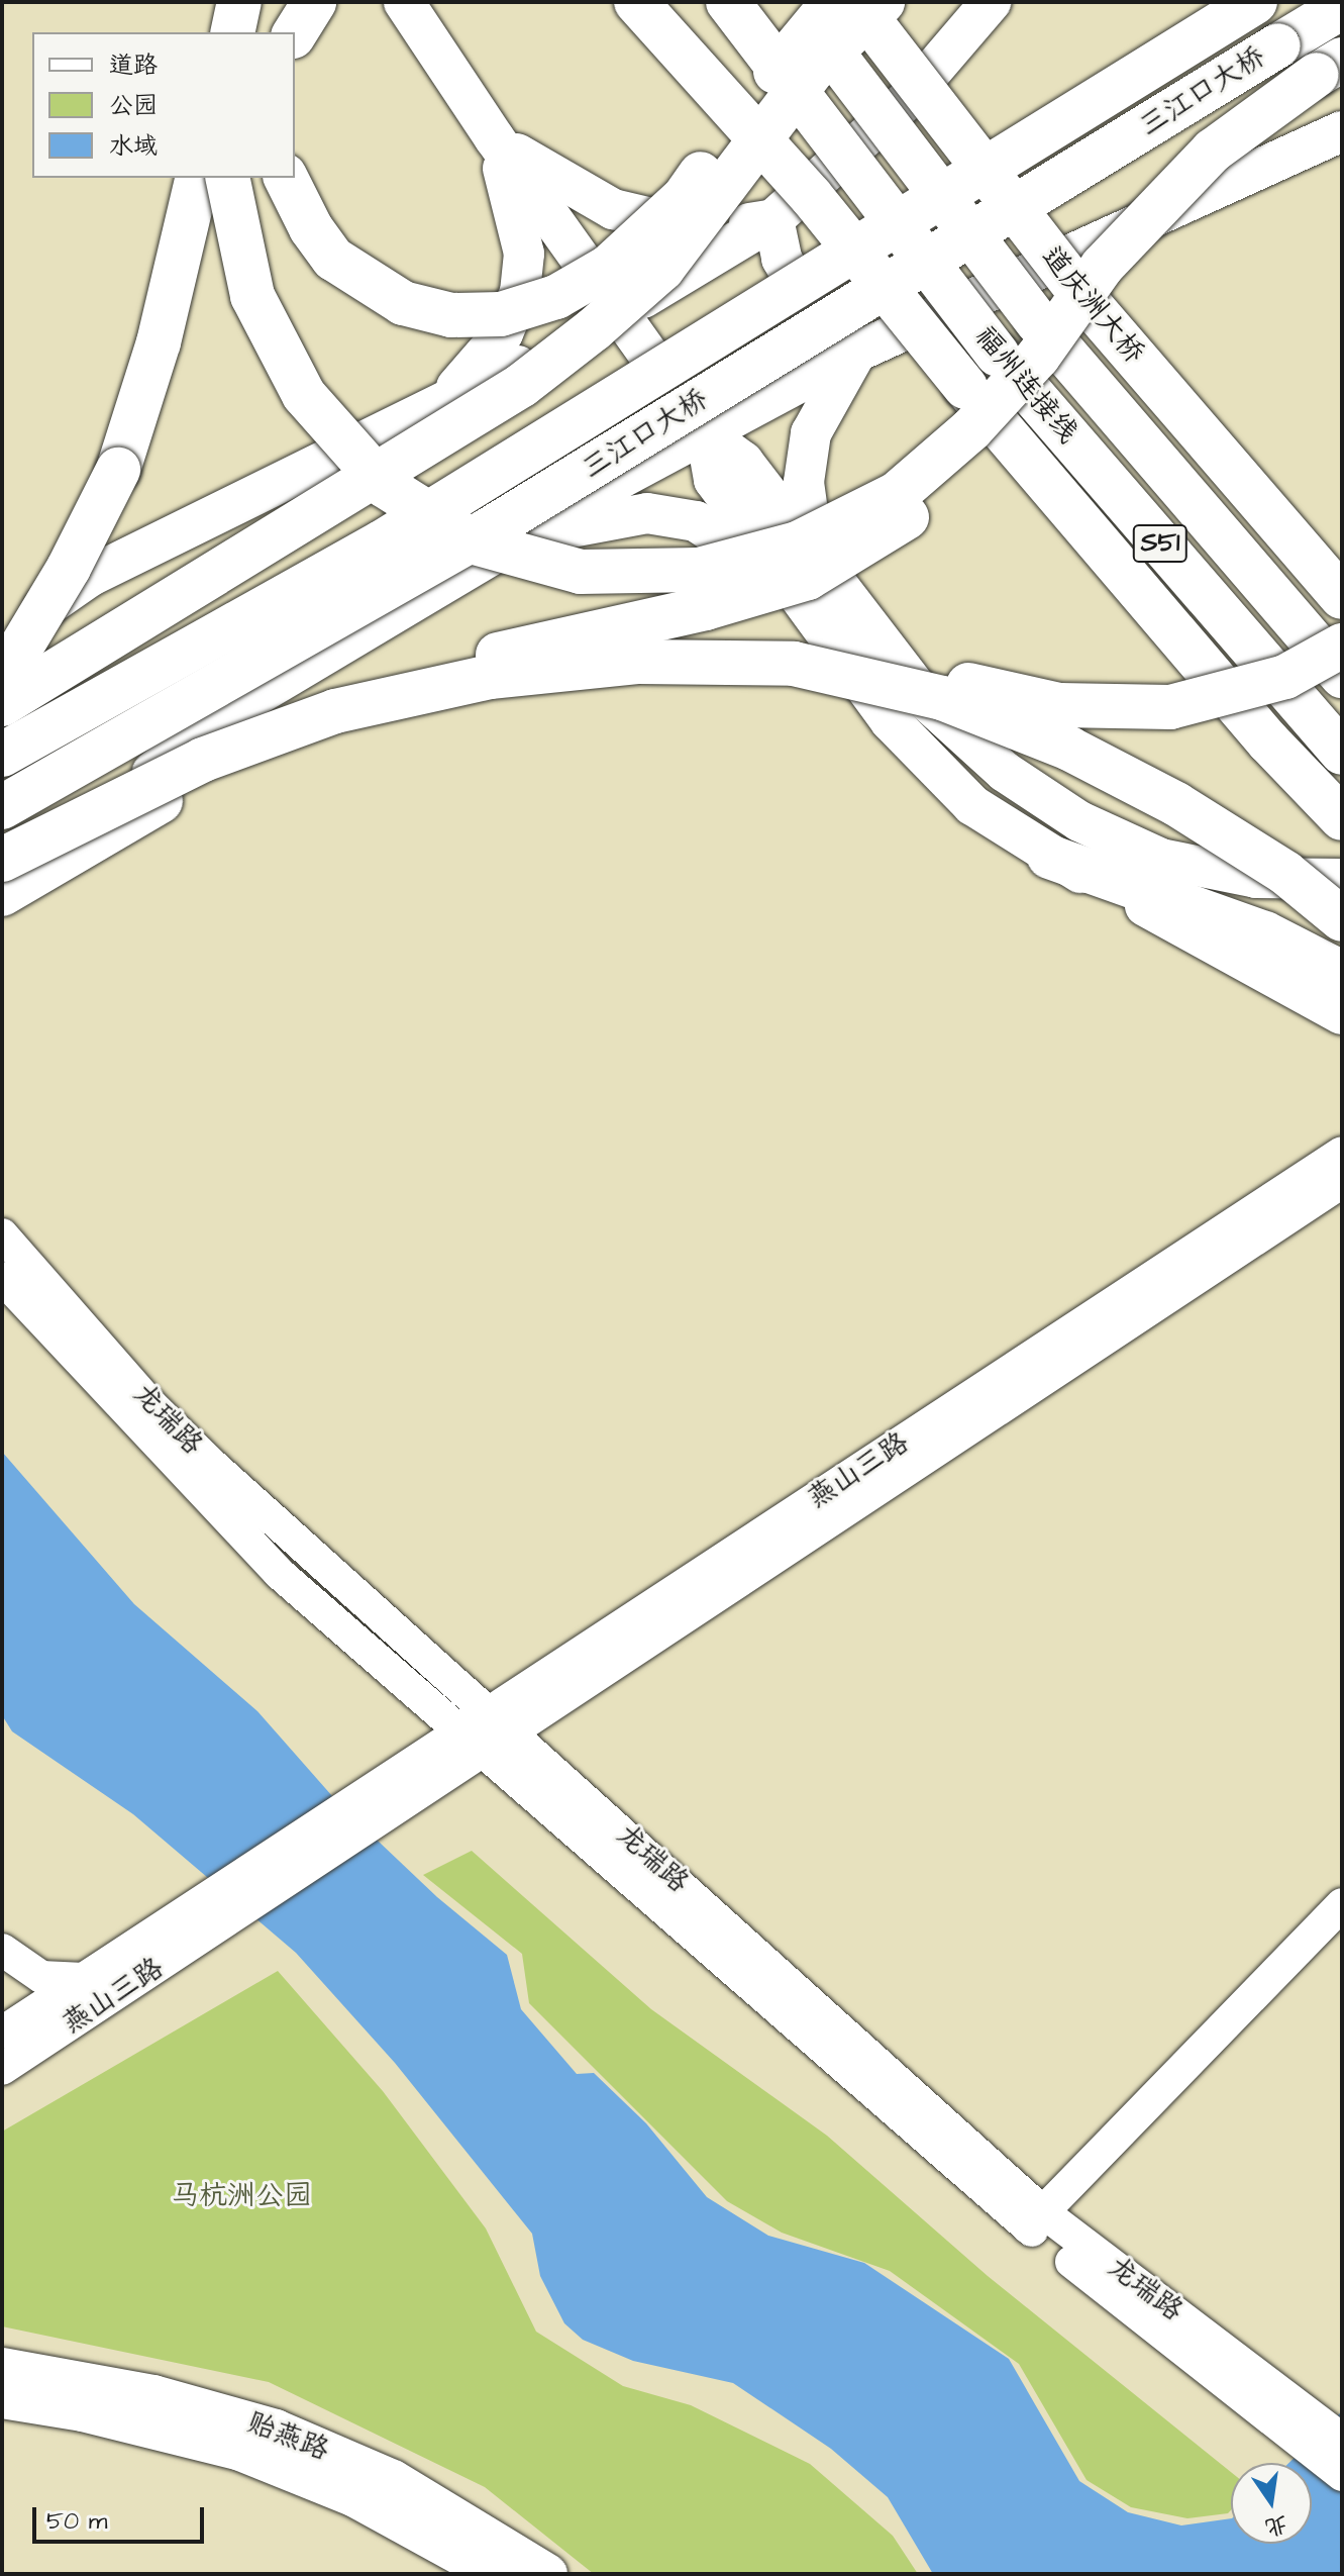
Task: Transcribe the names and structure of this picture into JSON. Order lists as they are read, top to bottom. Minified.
{"streets":{"highway":["三江口大桥","道庆洲大桥","福州连接线","S51"],"main road":["贻燕路"],"street":["龙瑞路","燕山三路"]},"crossings":[["龙瑞路","燕山三路"]],"parks":["马杭洲公园"],"legend":["道路","公园","水域"],"scale_bar":"50 m","north":"bottom"}
